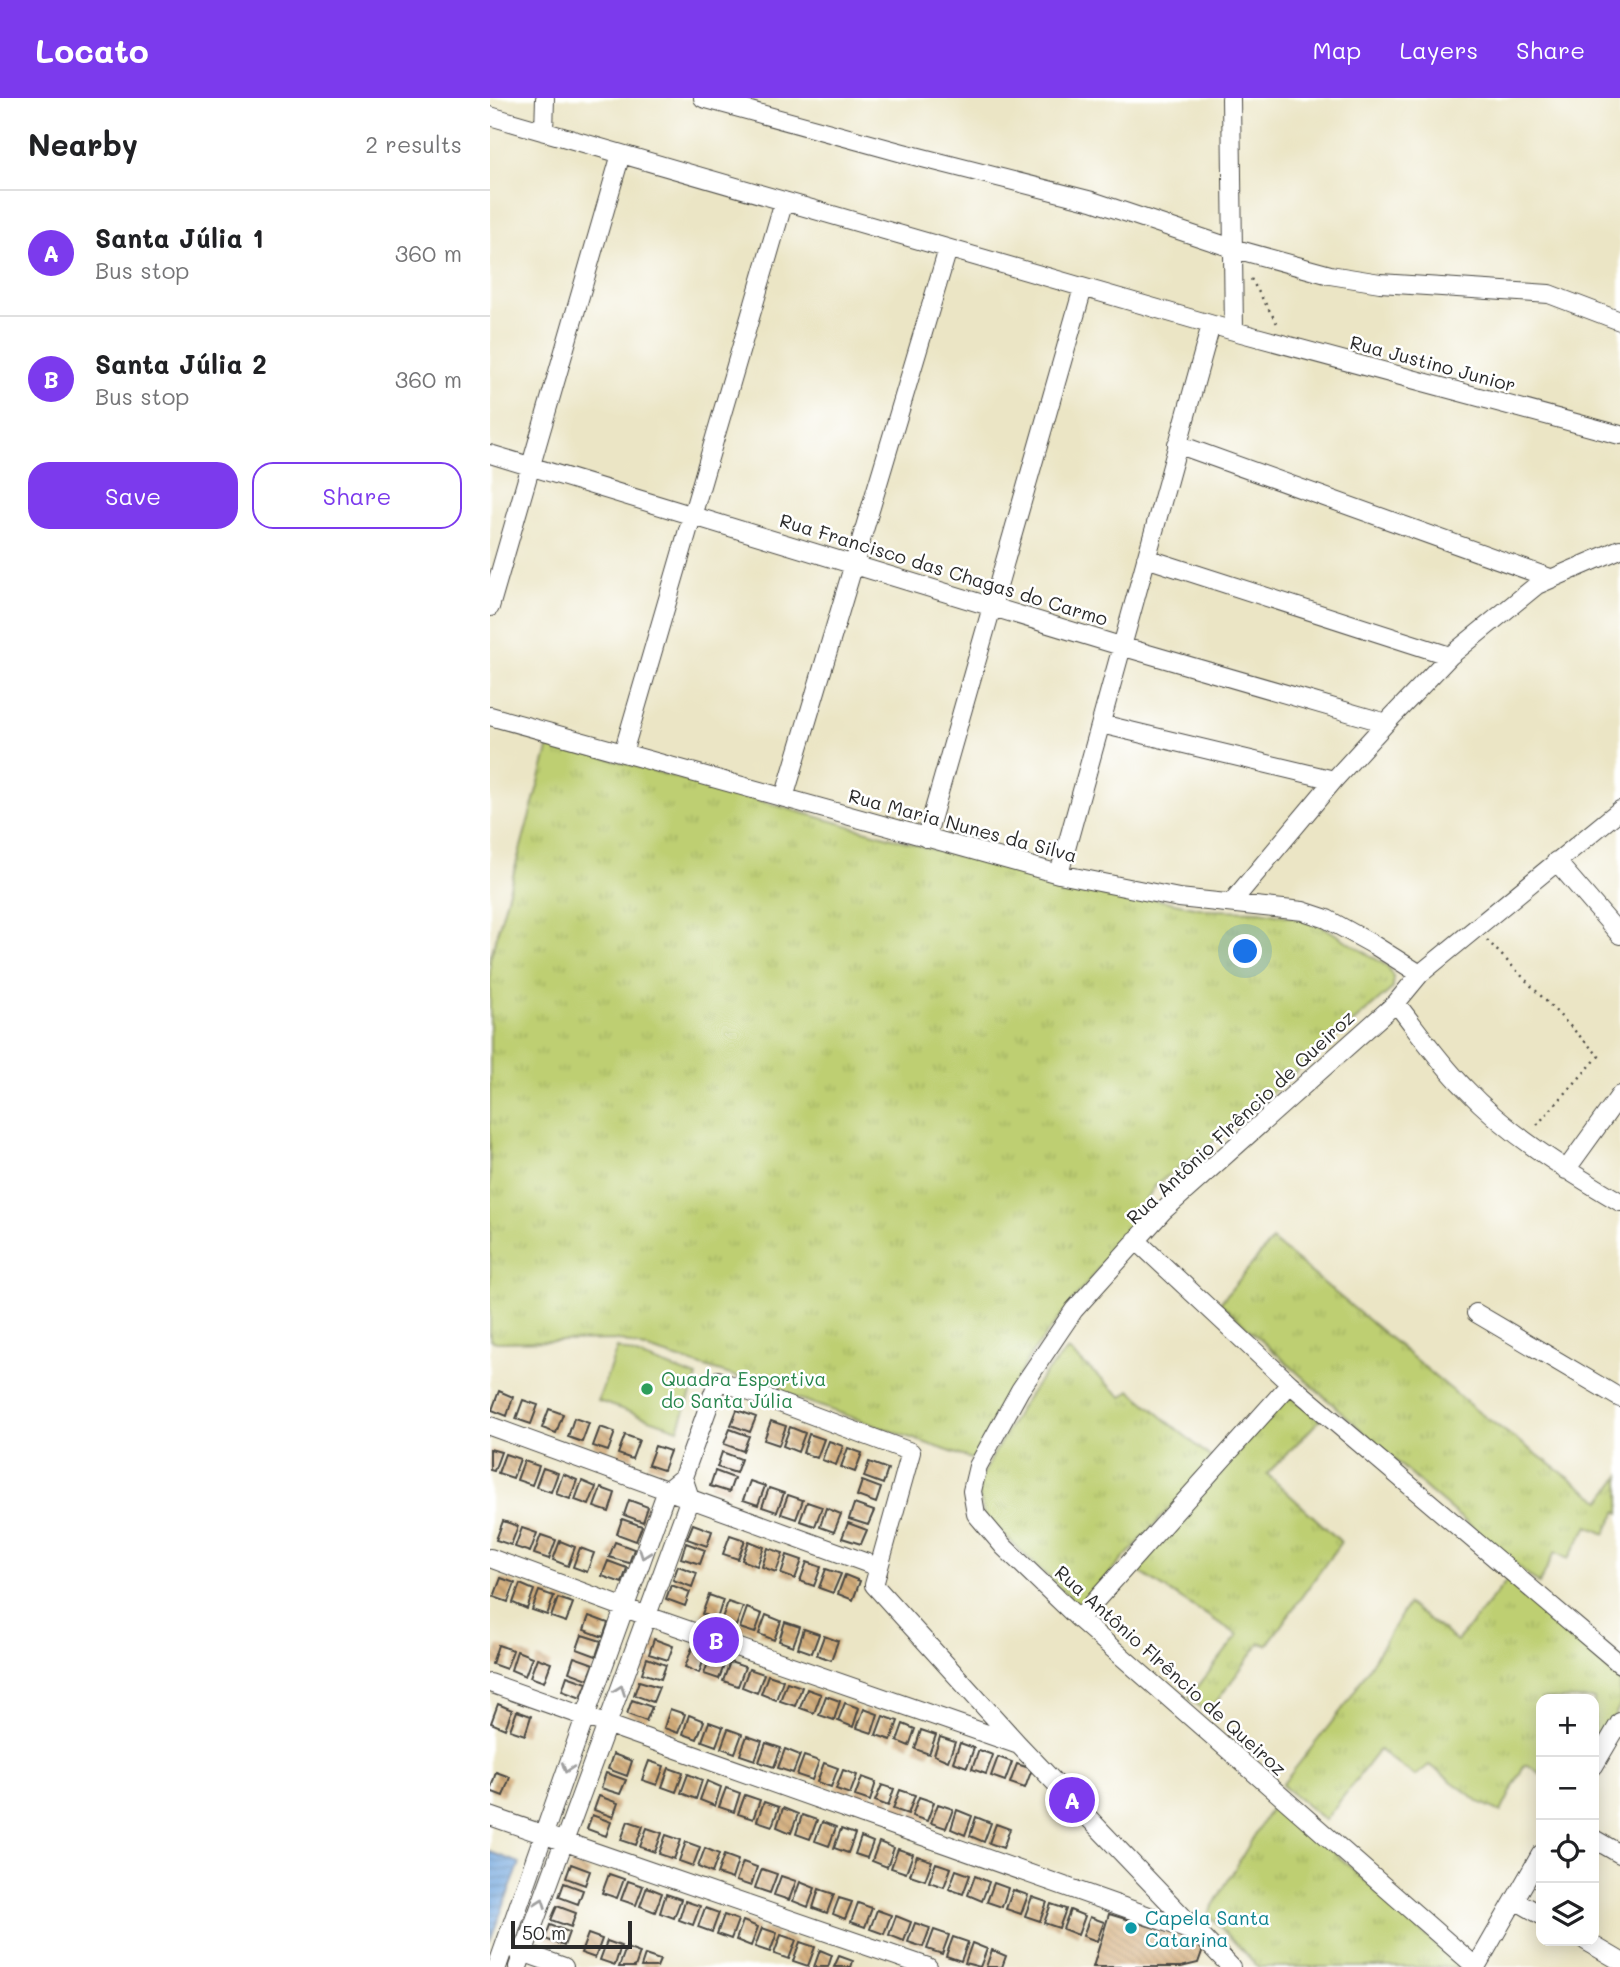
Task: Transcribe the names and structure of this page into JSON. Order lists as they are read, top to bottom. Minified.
{"streets":{"street":["Rua Justino Junior","Rua Francisco das Chagas do Carmo","Rua Maria Nunes da Silva","Rua Antônio Flrêncio de Queiroz"]},"crossings":[["Rua Maria Nunes da Silva","Rua Antônio Flrêncio de Queiroz"]],"places":["Quadra Esportiva do Santa Júlia","Capela Santa Catarina"],"scale_bar":"50 m","page":{"header":"Locato","nav":["Map","Layers","Share"],"heading":["Nearby","2 results"],"list":[{"mark":"A","name":"Santa Júlia 1","note":"Bus stop","value":"360 m"},{"mark":"B","name":"Santa Júlia 2","note":"Bus stop","value":"360 m"}],"buttons":["Save","Share"],"pins":["B","A"],"map_buttons":["+","−"],"scale":"50 m"}}
